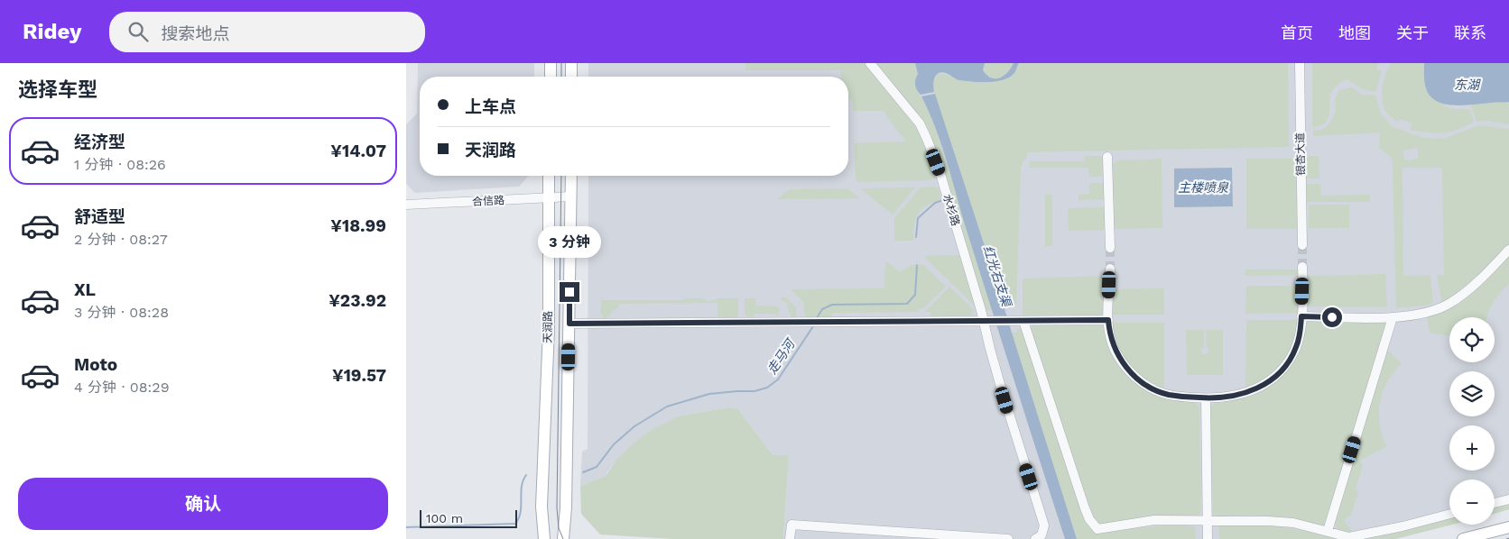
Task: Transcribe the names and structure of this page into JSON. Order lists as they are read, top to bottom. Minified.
{"streets":{"main road":["天润路"],"street":["银杏大道","合信路","水杉路"]},"crossings":[["合信路","天润路"]],"water":["东湖","主楼喷泉","红光右支渠","走马河"],"scale_bar":"100 m","page":{"header":"Ridey","search":"搜索地点","nav":["首页","地图","关于","联系"],"heading":"选择车型","banner":["上车点","天润路"],"list":[{"name":"经济型","note":"1 分钟 · 08:26","value":"¥14.07"},{"name":"舒适型","note":"2 分钟 · 08:27","value":"¥18.99"},{"name":"XL","note":"3 分钟 · 08:28","value":"¥23.92"},{"name":"Moto","note":"4 分钟 · 08:29","value":"¥19.57"}],"bubble":"3 分钟","map_buttons":["+","−"],"buttons":"确认","scale":"100 m"}}
